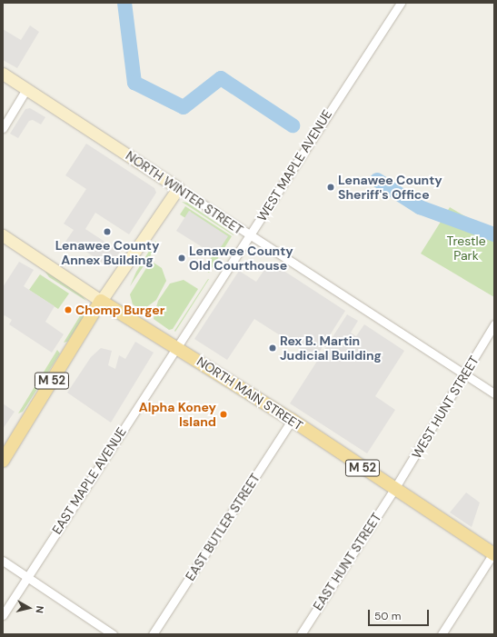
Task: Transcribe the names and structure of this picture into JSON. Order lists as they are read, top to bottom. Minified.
{"streets":{"main road":["M 52","NORTH MAIN STREET"],"street":["WEST MAPLE AVENUE","NORTH WINTER STREET","WEST HUNT STREET","EAST MAPLE AVENUE","EAST BUTLER STREET","EAST HUNT STREET"]},"crossings":[["WEST MAPLE AVENUE","NORTH WINTER STREET"],["WEST MAPLE AVENUE","NORTH MAIN STREET"],["WEST MAPLE AVENUE","EAST MAPLE AVENUE"],["NORTH WINTER STREET","WEST HUNT STREET"],["M 52","NORTH MAIN STREET"],["NORTH MAIN STREET","WEST HUNT STREET"],["NORTH MAIN STREET","EAST MAPLE AVENUE"],["NORTH MAIN STREET","EAST BUTLER STREET"],["NORTH MAIN STREET","EAST HUNT STREET"],["WEST HUNT STREET","EAST HUNT STREET"]],"parks":["Trestle Park"],"places":["Lenawee County Sheriff's Office","Lenawee County Annex Building","Lenawee County Old Courthouse","Chomp Burger","Rex B. Martin Judicial Building","Alpha Koney Island"],"scale_bar":"50 m","north":"right"}
